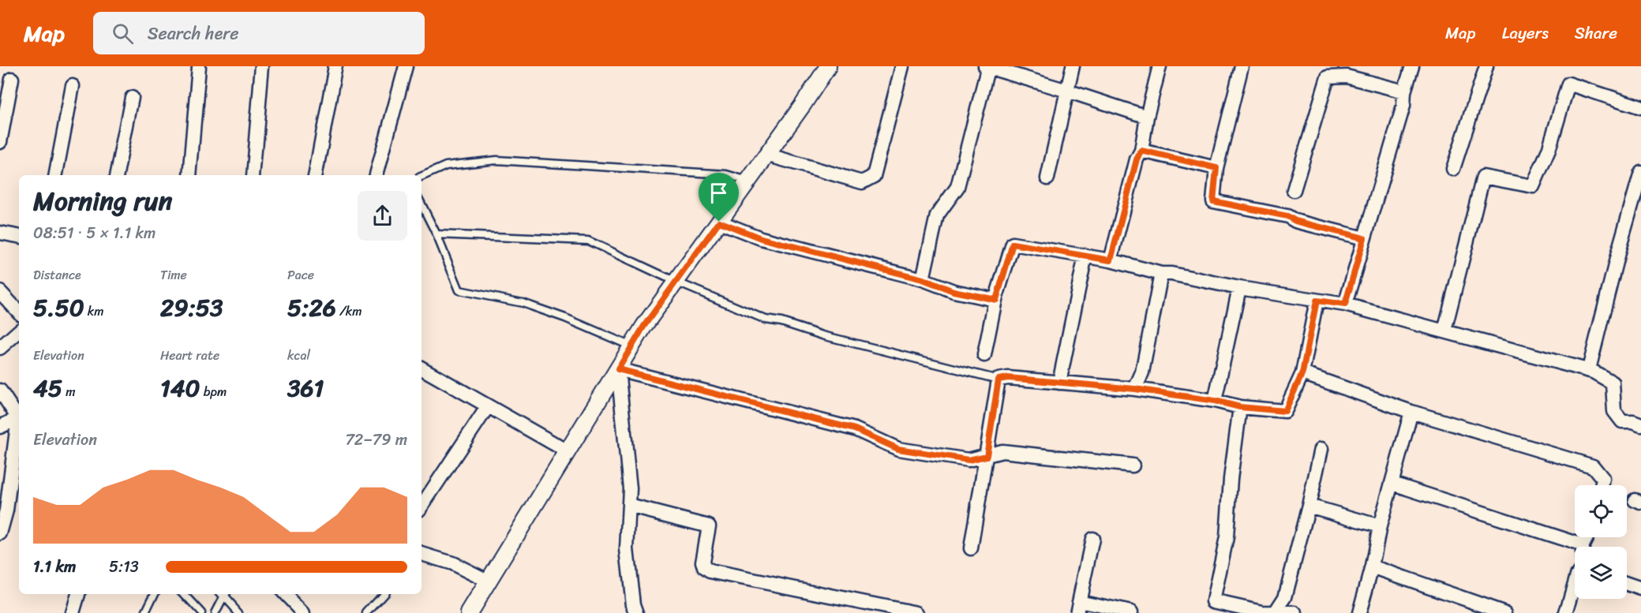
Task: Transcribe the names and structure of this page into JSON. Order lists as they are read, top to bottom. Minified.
{"page":{"header":"Map","search":"Search here","nav":["Map","Layers","Share"],"heading":["Morning run","08:51 · 5 × 1.1 km"],"stats":[["Distance","5.50 km"],["Time","29:53"],["Pace","5:26 /km"],["Elevation","45 m"],["Heart rate","140 bpm"],["kcal","361"]],"chart":["Elevation","72–79 m"],"list":[{"name":"1.1 km","note":"5:13"}]}}
